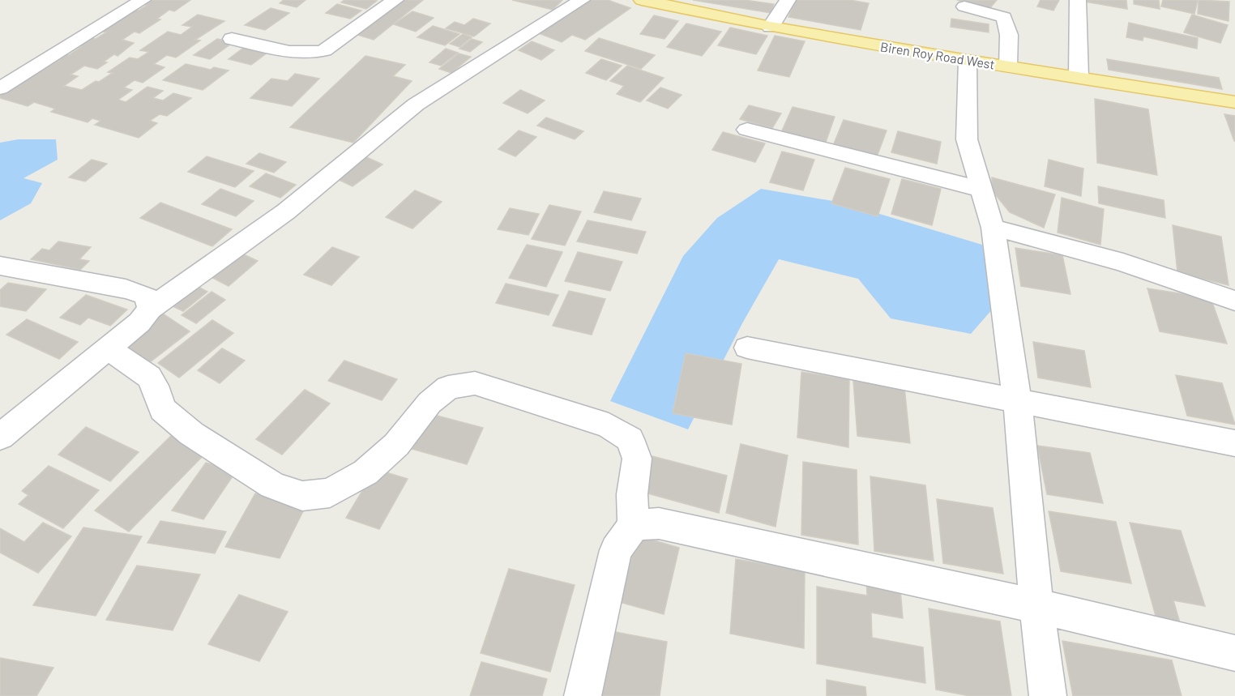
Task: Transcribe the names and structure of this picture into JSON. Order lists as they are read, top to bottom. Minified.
{"streets":{"main road":["Biren Roy Road West"]}}
